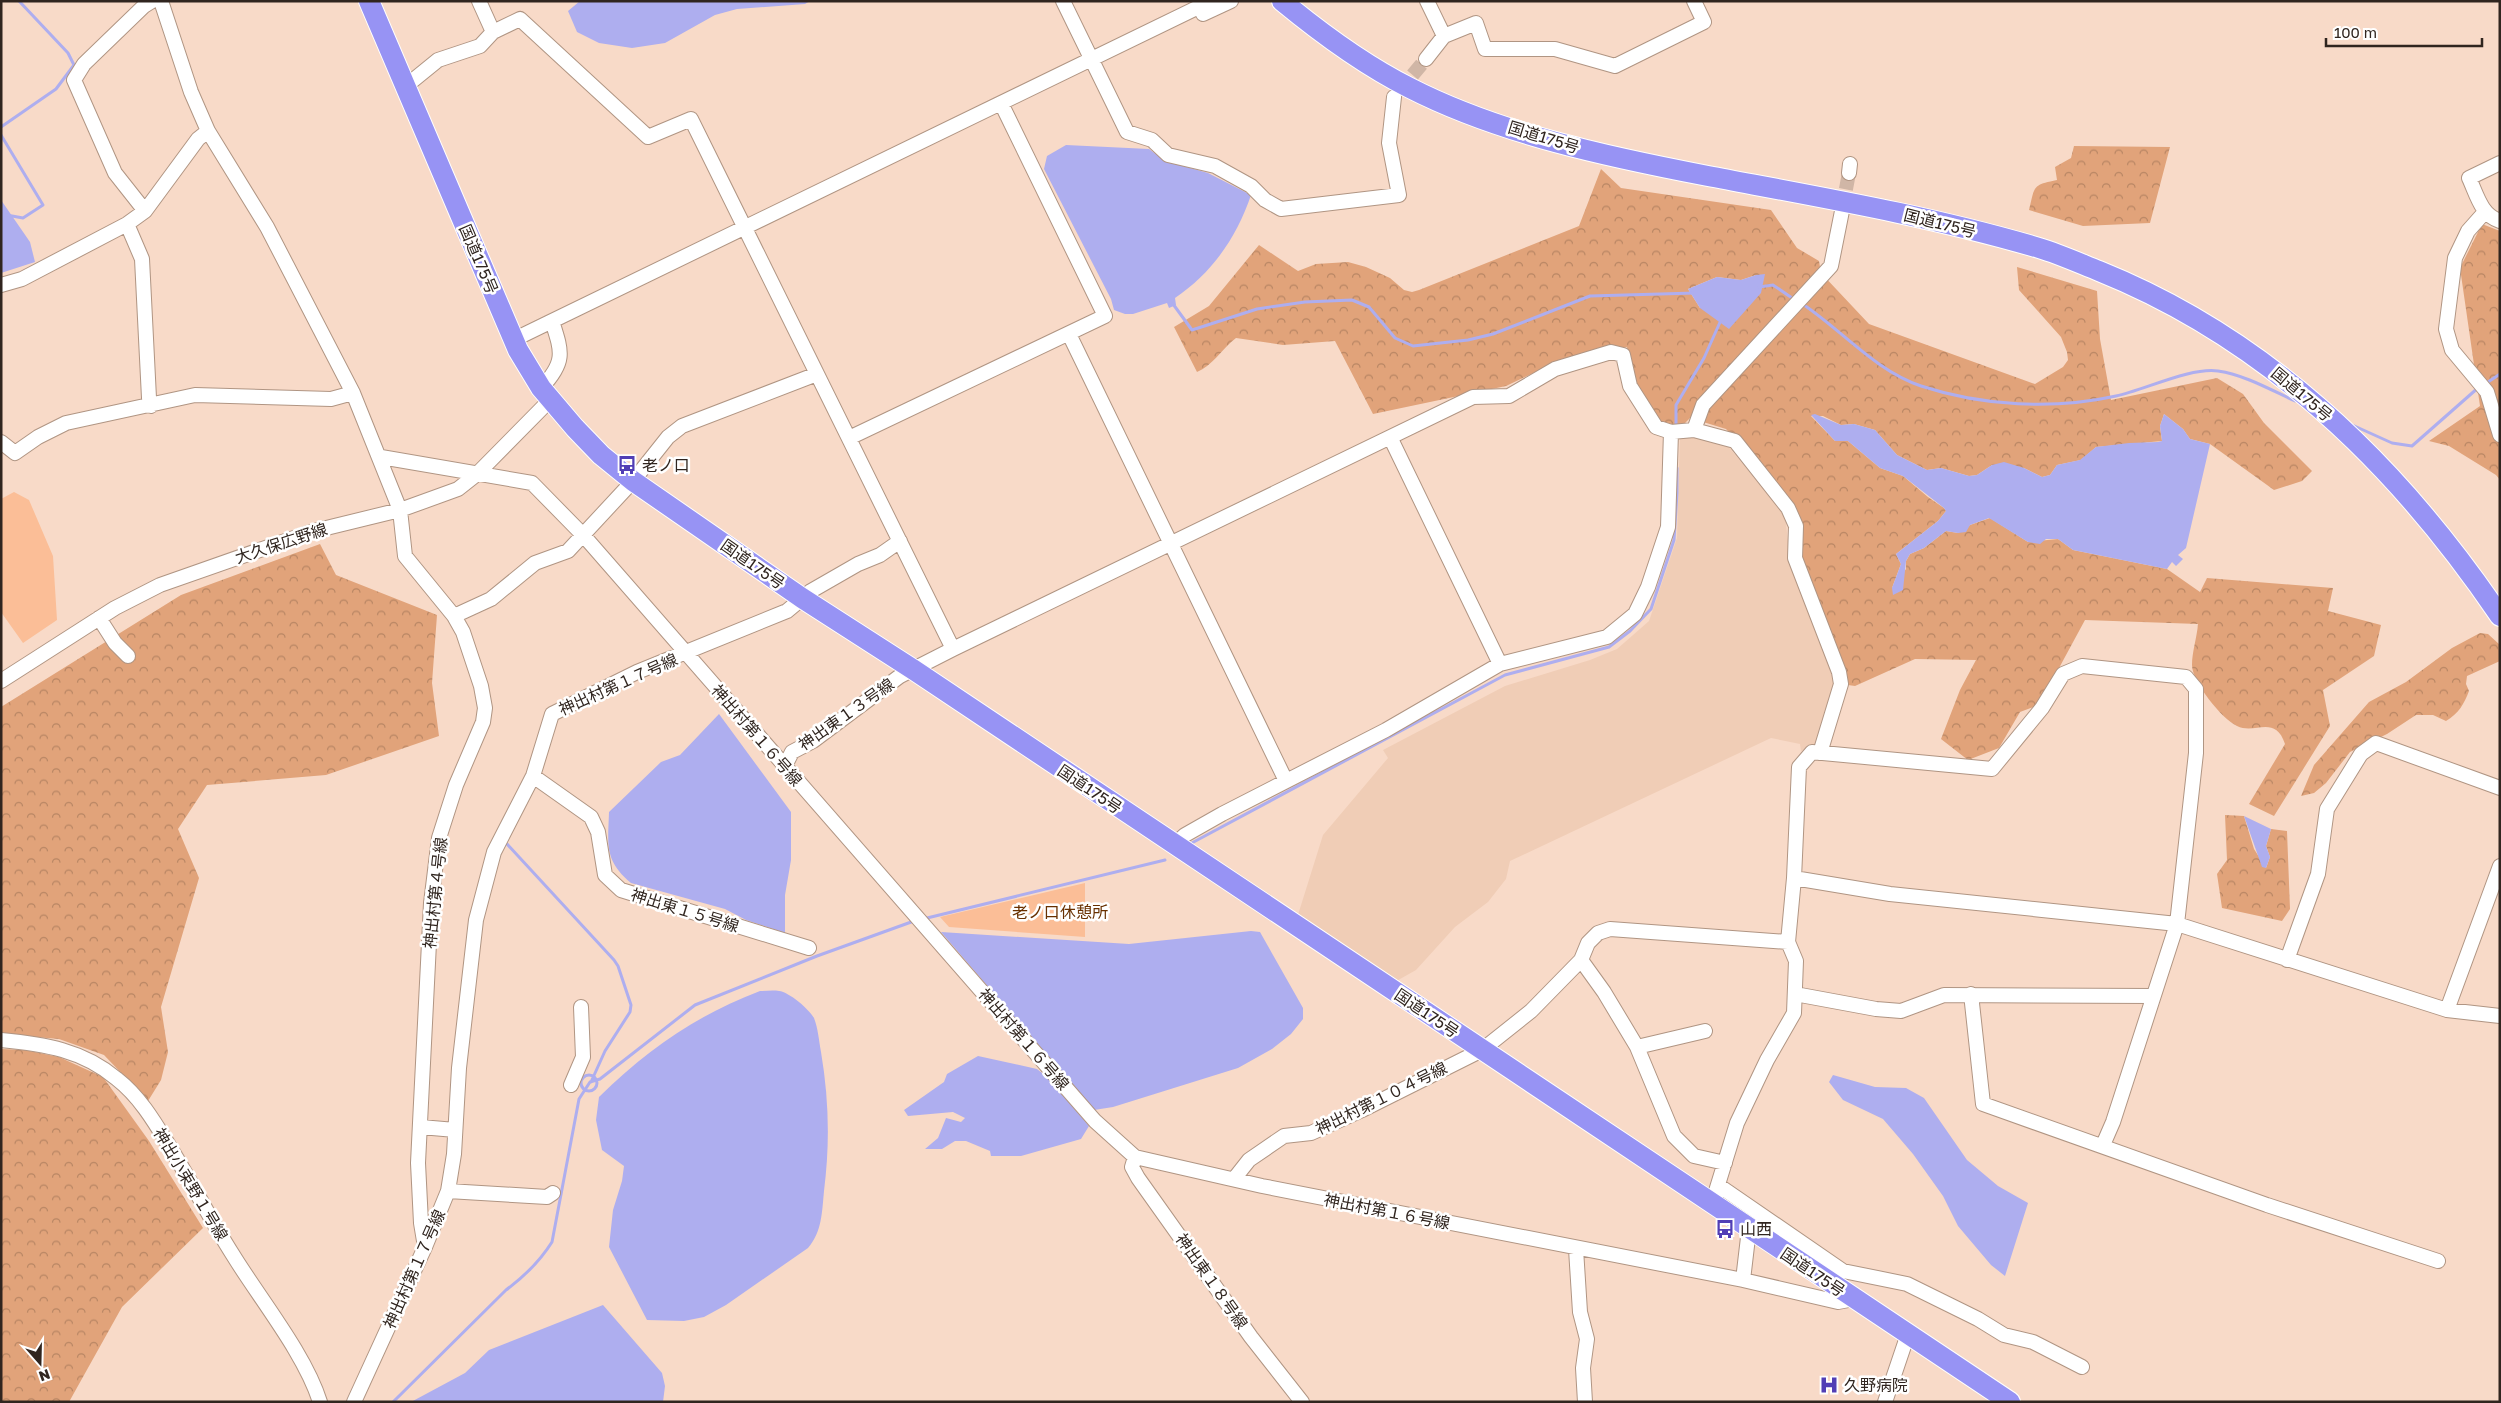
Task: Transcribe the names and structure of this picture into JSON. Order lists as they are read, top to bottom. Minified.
{"streets":{"highway":["国道175号"],"street":["大久保広野線","神出村第１７号線","神出東１３号線","神出村第１６号線","神出村第４号線","神出東１５号線","神出村第１０４号線","神出小束野１号線","神出東１８号線"]},"crossings":[["国道175号","大久保広野線"],["国道175号","神出村第１７号線"],["国道175号","神出東１３号線"],["国道175号","神出村第１６号線"],["国道175号","神出村第１０４号線"],["大久保広野線","神出村第１６号線"],["大久保広野線","神出村第４号線"],["神出村第１７号線","神出村第１６号線"],["神出村第１７号線","神出村第４号線"],["神出村第１７号線","神出東１５号線"],["神出東１３号線","神出村第１６号線"],["神出村第１６号線","神出村第４号線"],["神出村第１６号線","神出村第１０４号線"],["神出村第１６号線","神出東１８号線"]],"parks":["老ノ口休憩所"],"places":{"bus stop":["老ノ口","山西"],"hospital":["久野病院"]},"scale_bar":"100 m","north":"bottom"}
